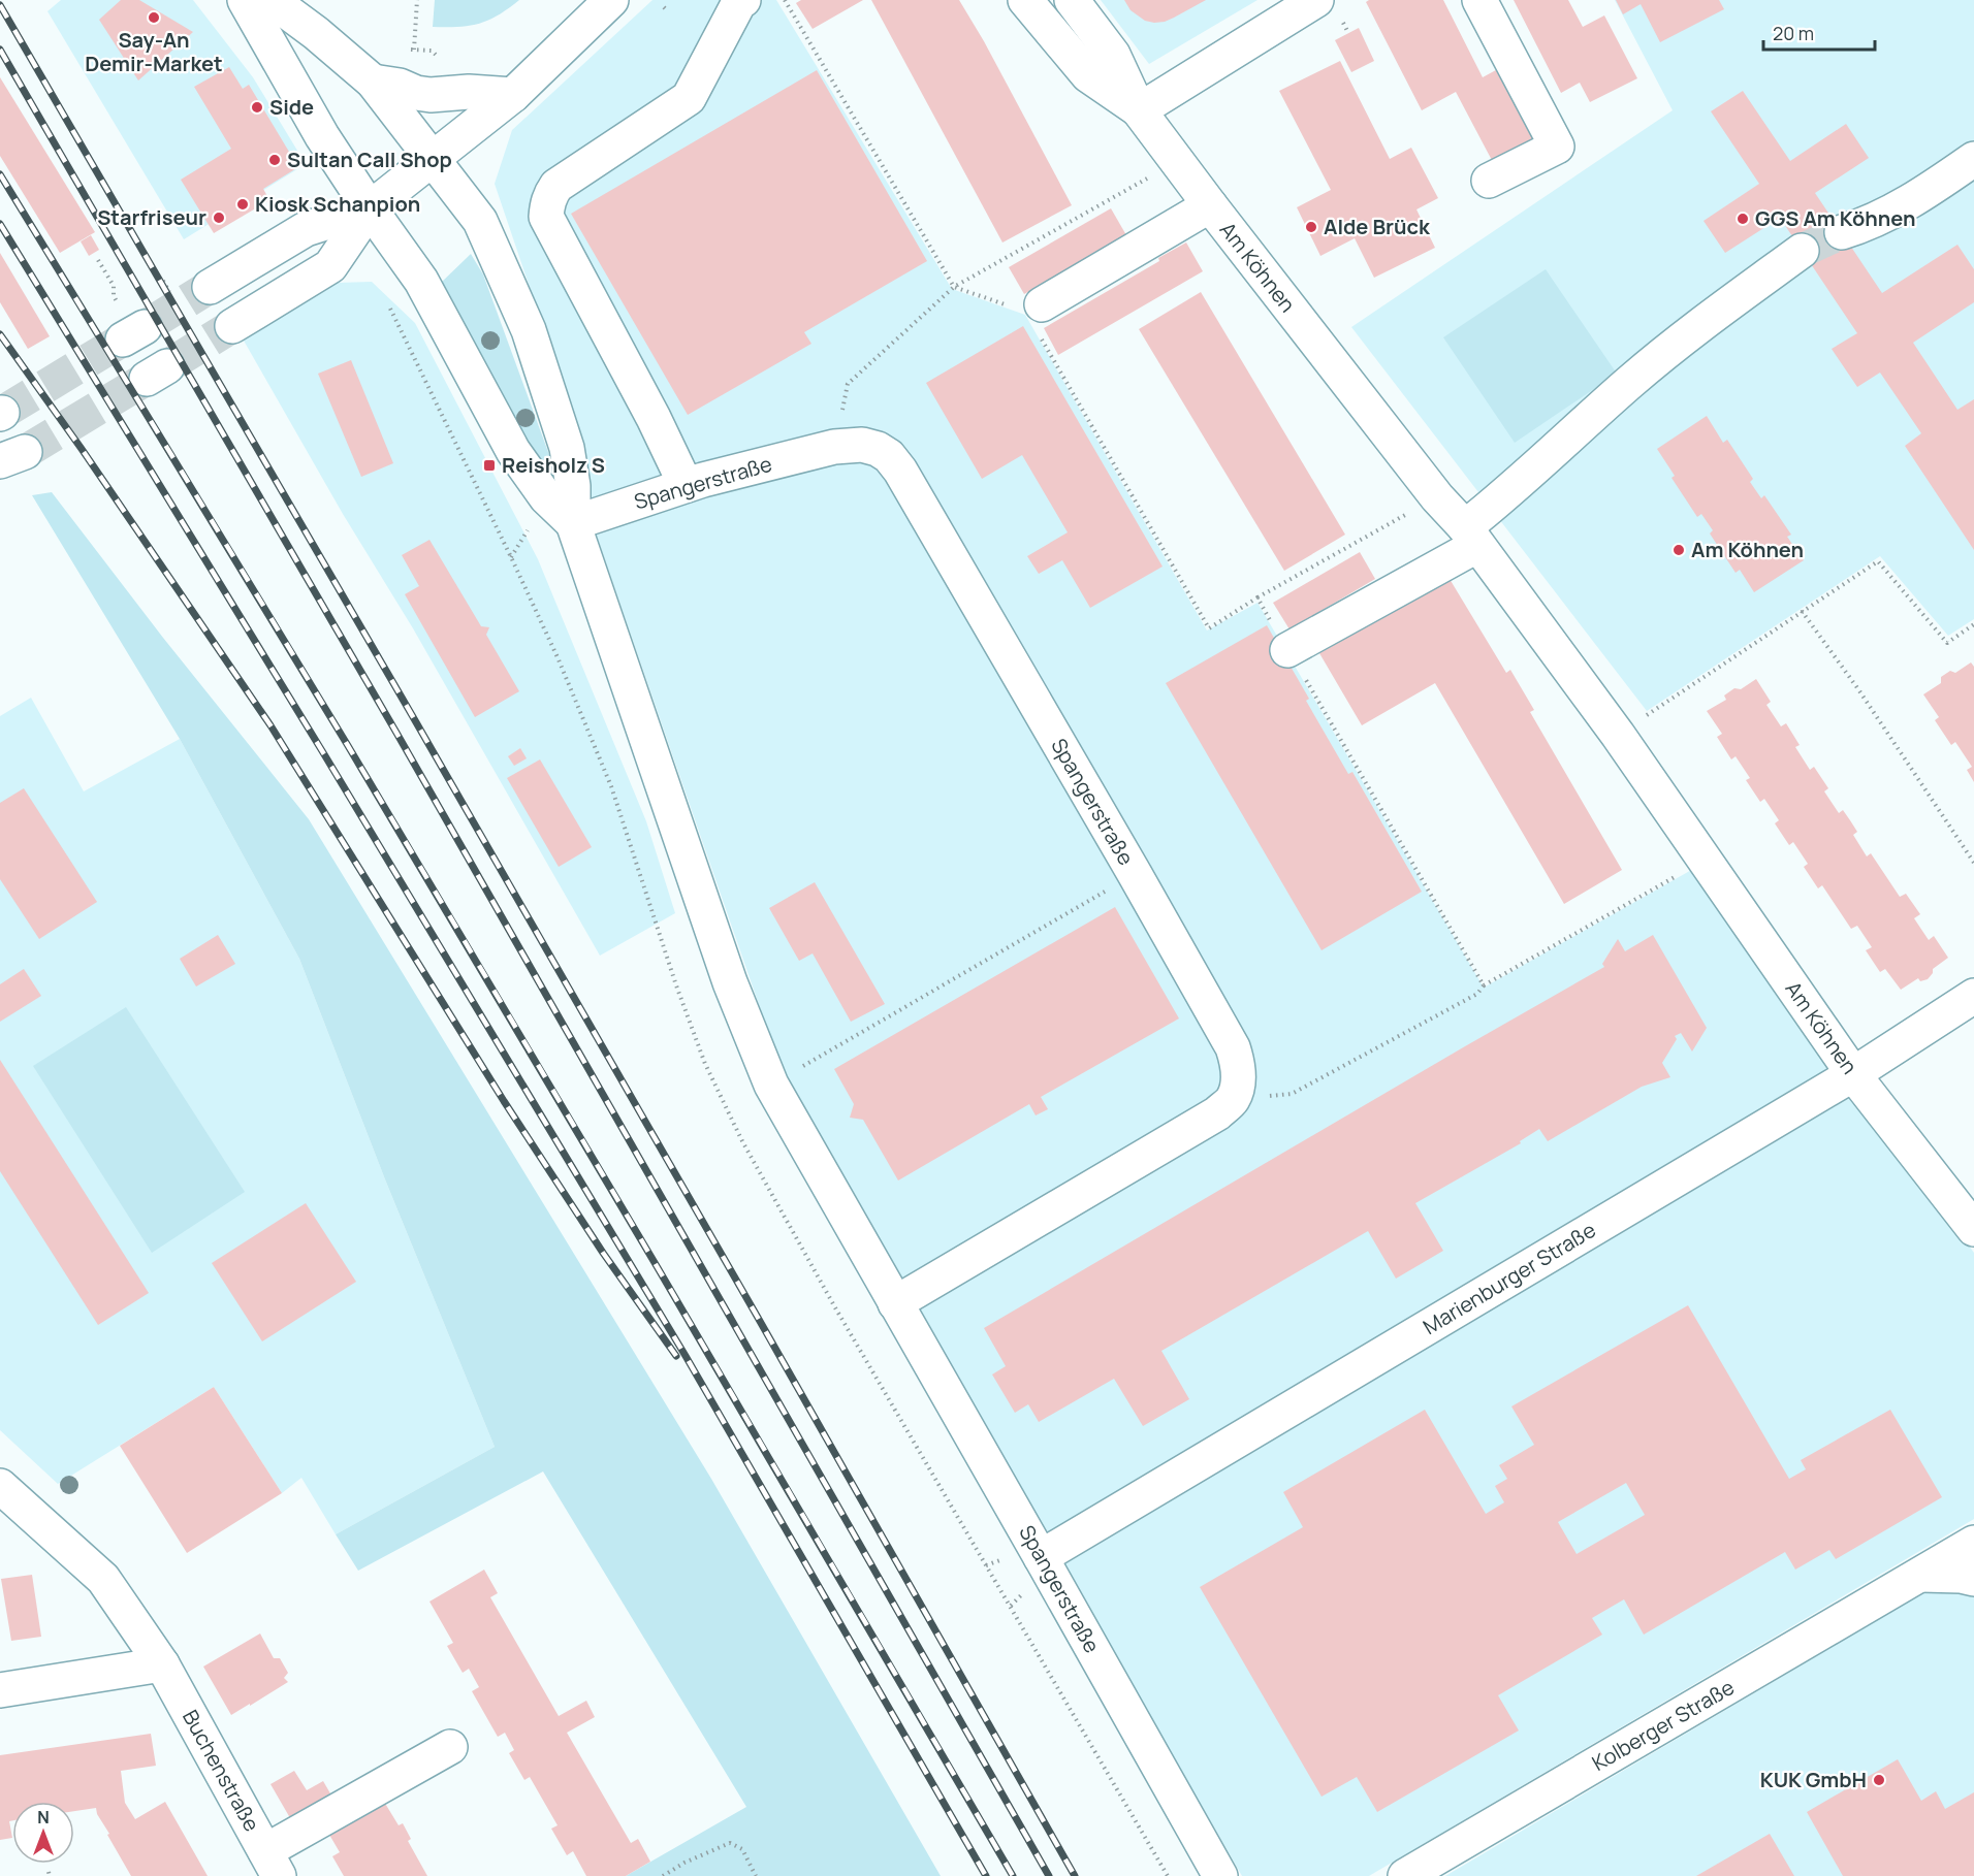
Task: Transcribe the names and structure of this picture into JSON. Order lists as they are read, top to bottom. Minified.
{"streets":{"street":["Am Köhnen","Spangerstraße","Marienburger Straße","Kolberger Straße","Buchenstraße"]},"crossings":[["Am Köhnen","Marienburger Straße"],["Spangerstraße","Marienburger Straße"]],"places":{"other":["Say-An Demir-Market","Side","Sultan Call Shop","Kiosk Schanpion","Starfriseur","GGS Am Köhnen","Alde Brück","Am Köhnen","KUK GmbH"],"transit":["Reisholz S"]},"scale_bar":"20 m","north":"top"}
